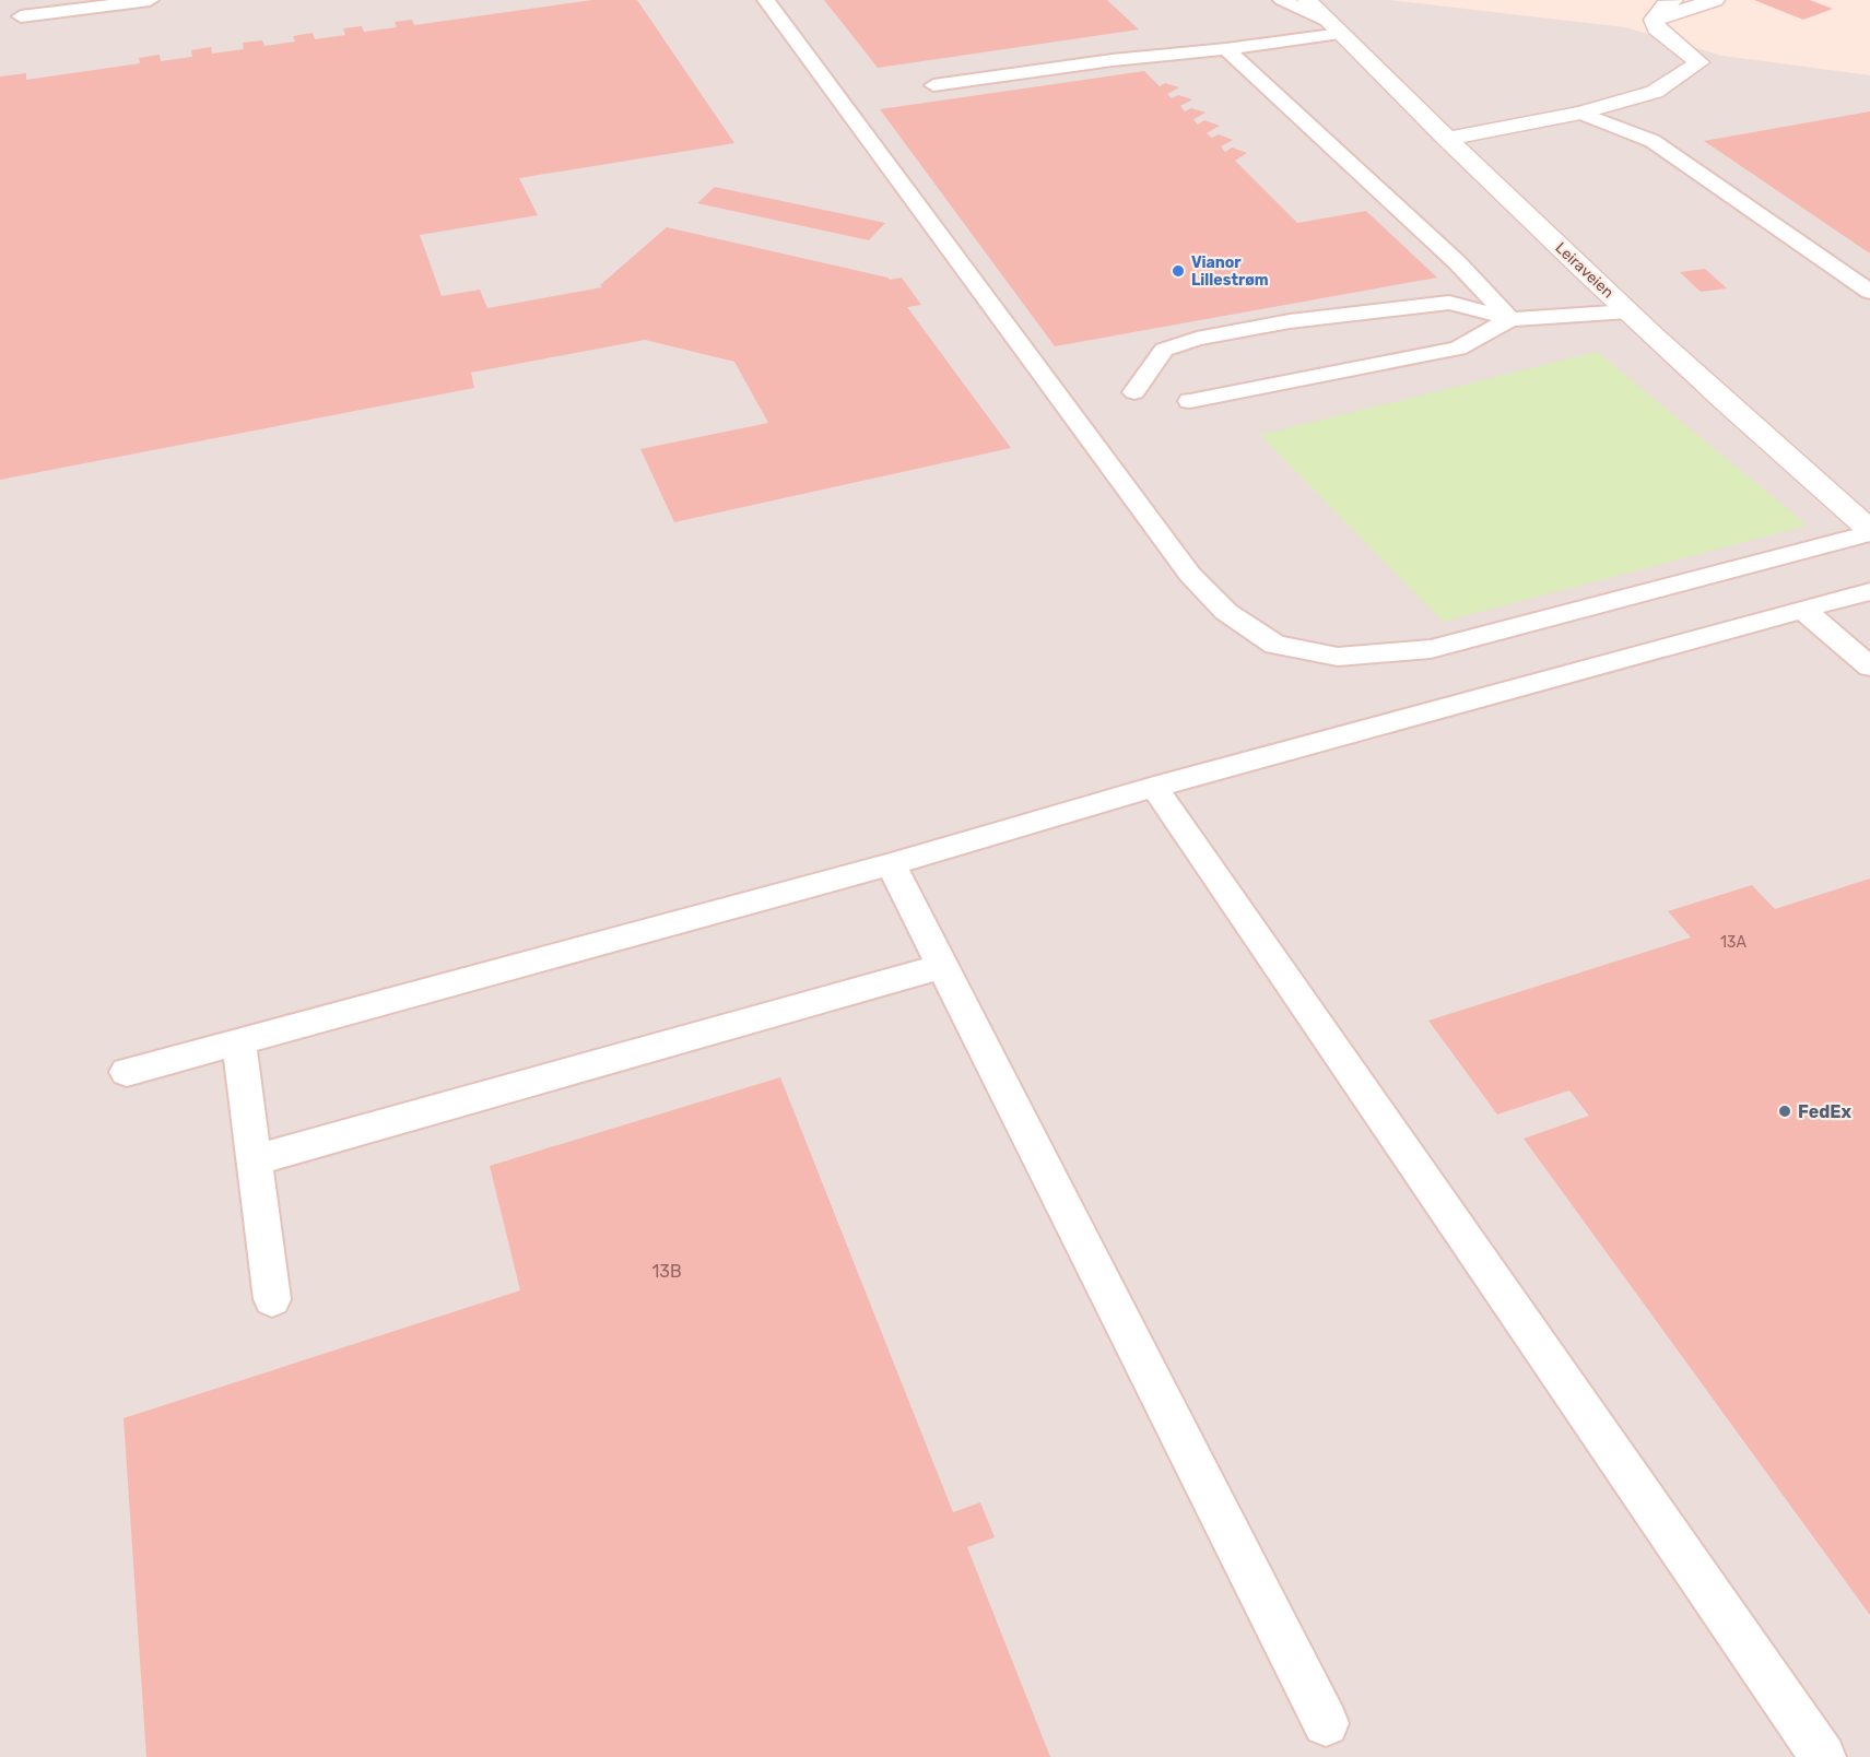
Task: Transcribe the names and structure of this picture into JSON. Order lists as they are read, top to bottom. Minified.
{"streets":{"street":["Leiraveien"]},"places":["Vianor Lillestrøm","FedEx"],"house_numbers":["13A","13B"]}
